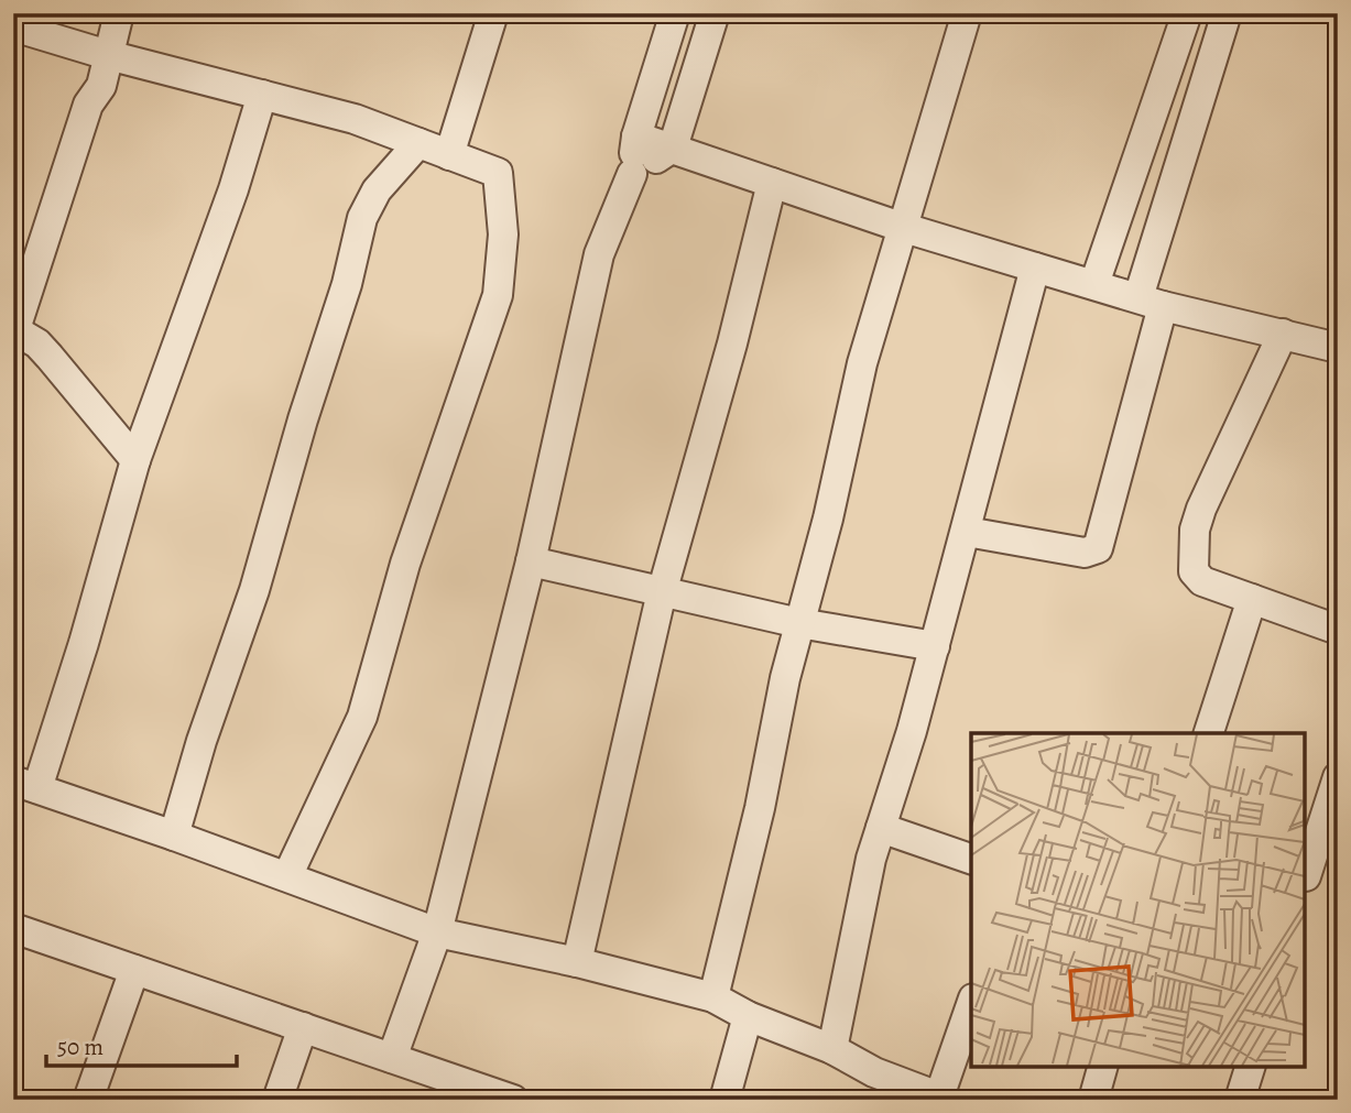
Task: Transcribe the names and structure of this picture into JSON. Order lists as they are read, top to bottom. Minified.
{"scale_bar":"50 m"}
